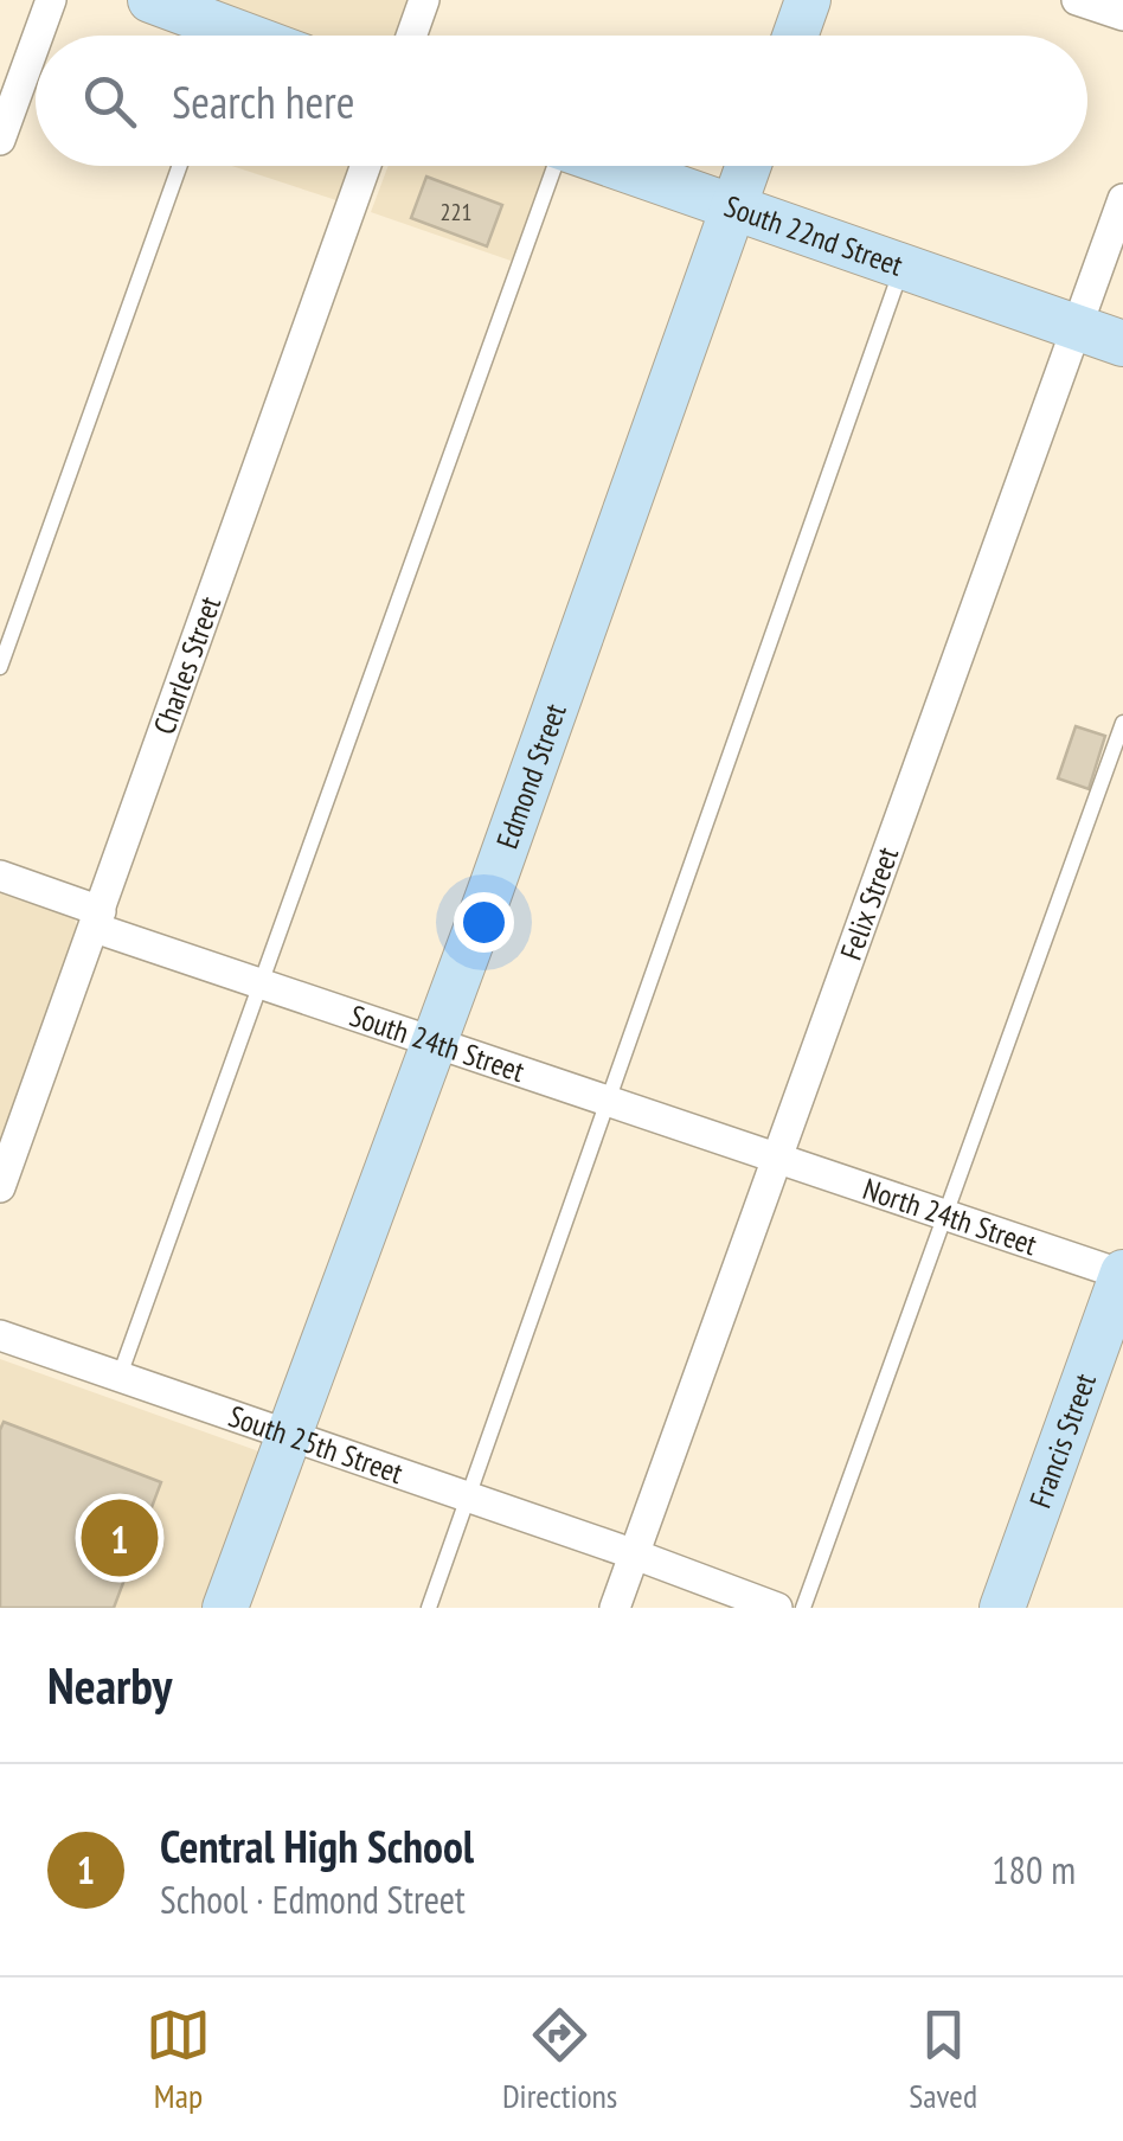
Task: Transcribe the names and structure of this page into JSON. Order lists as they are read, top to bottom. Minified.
{"streets":{"street":["South 22nd Street","Charles Street","Edmond Street","Felix Street","South 24th Street","North 24th Street","Francis Street","South 25th Street"]},"crossings":[["South 22nd Street","Edmond Street"],["South 22nd Street","Felix Street"],["Charles Street","South 24th Street"],["Edmond Street","South 24th Street"],["Edmond Street","South 25th Street"],["Felix Street","South 24th Street"],["Felix Street","North 24th Street"],["Felix Street","South 25th Street"],["South 24th Street","North 24th Street"],["North 24th Street","Francis Street"]],"house_numbers":["221"],"page":{"search":"Search here","pins":"1","heading":"Nearby","list":[{"mark":"1","name":"Central High School","note":"School · Edmond Street","value":"180 m"}],"nav":["Map","Directions","Saved"]}}
